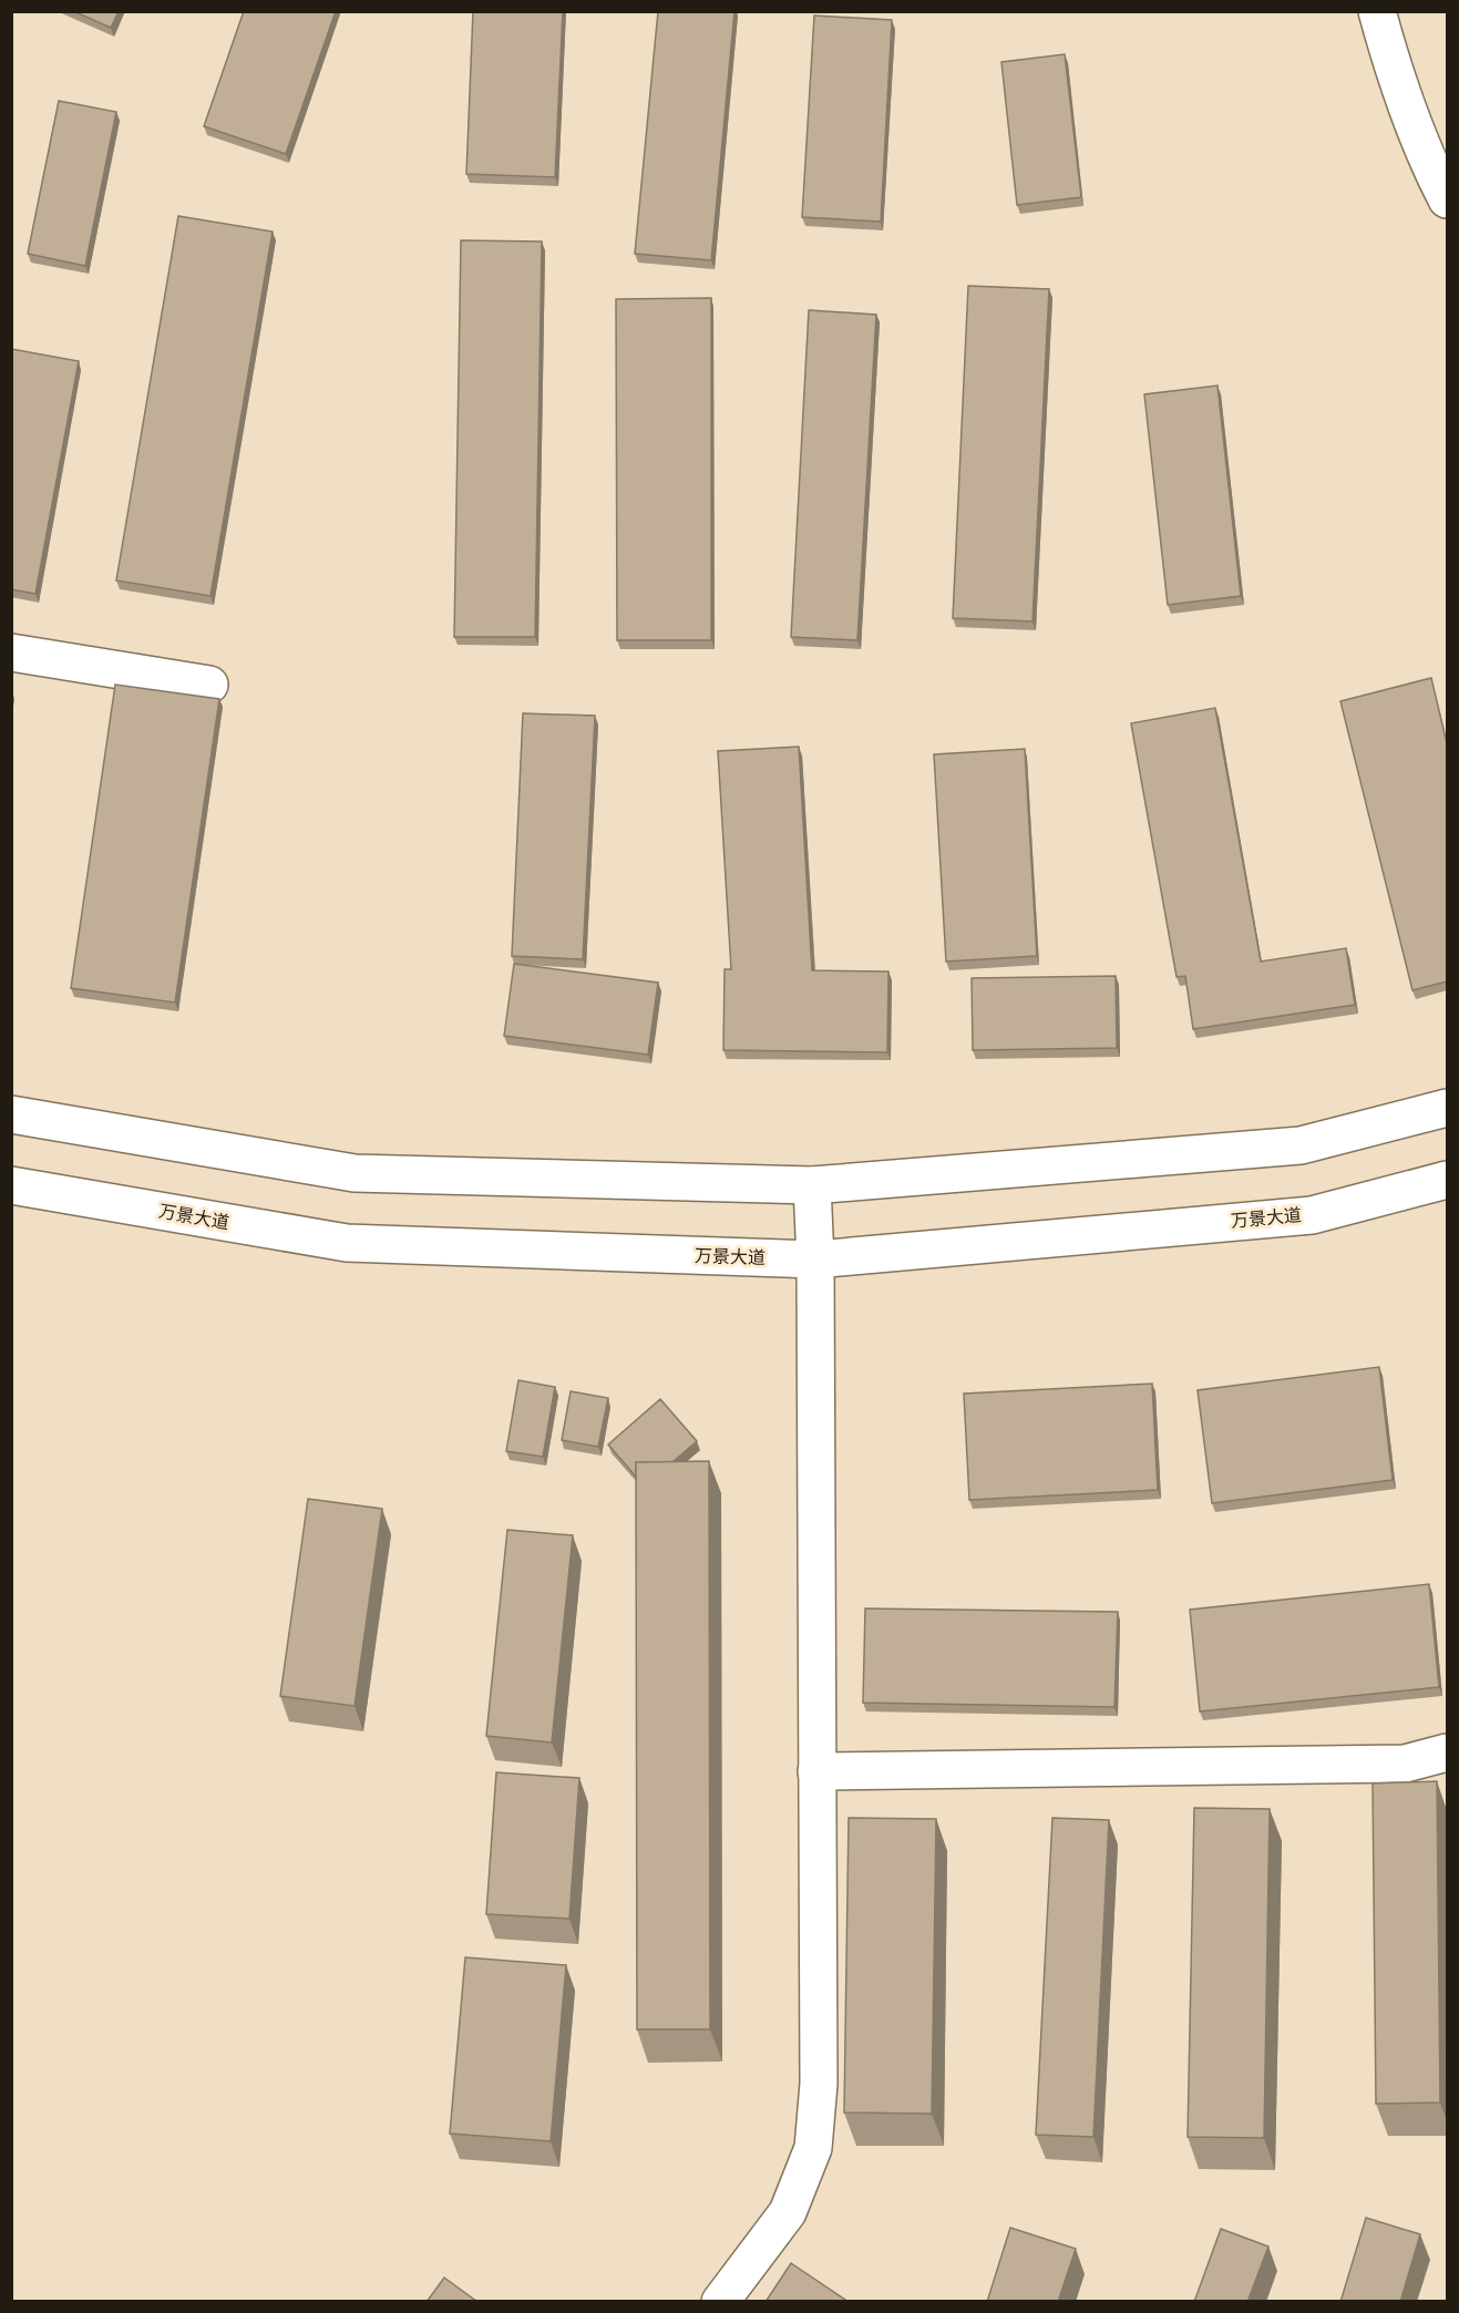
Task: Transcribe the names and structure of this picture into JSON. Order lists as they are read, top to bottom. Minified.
{"streets":{"main road":["万景大道"]}}
